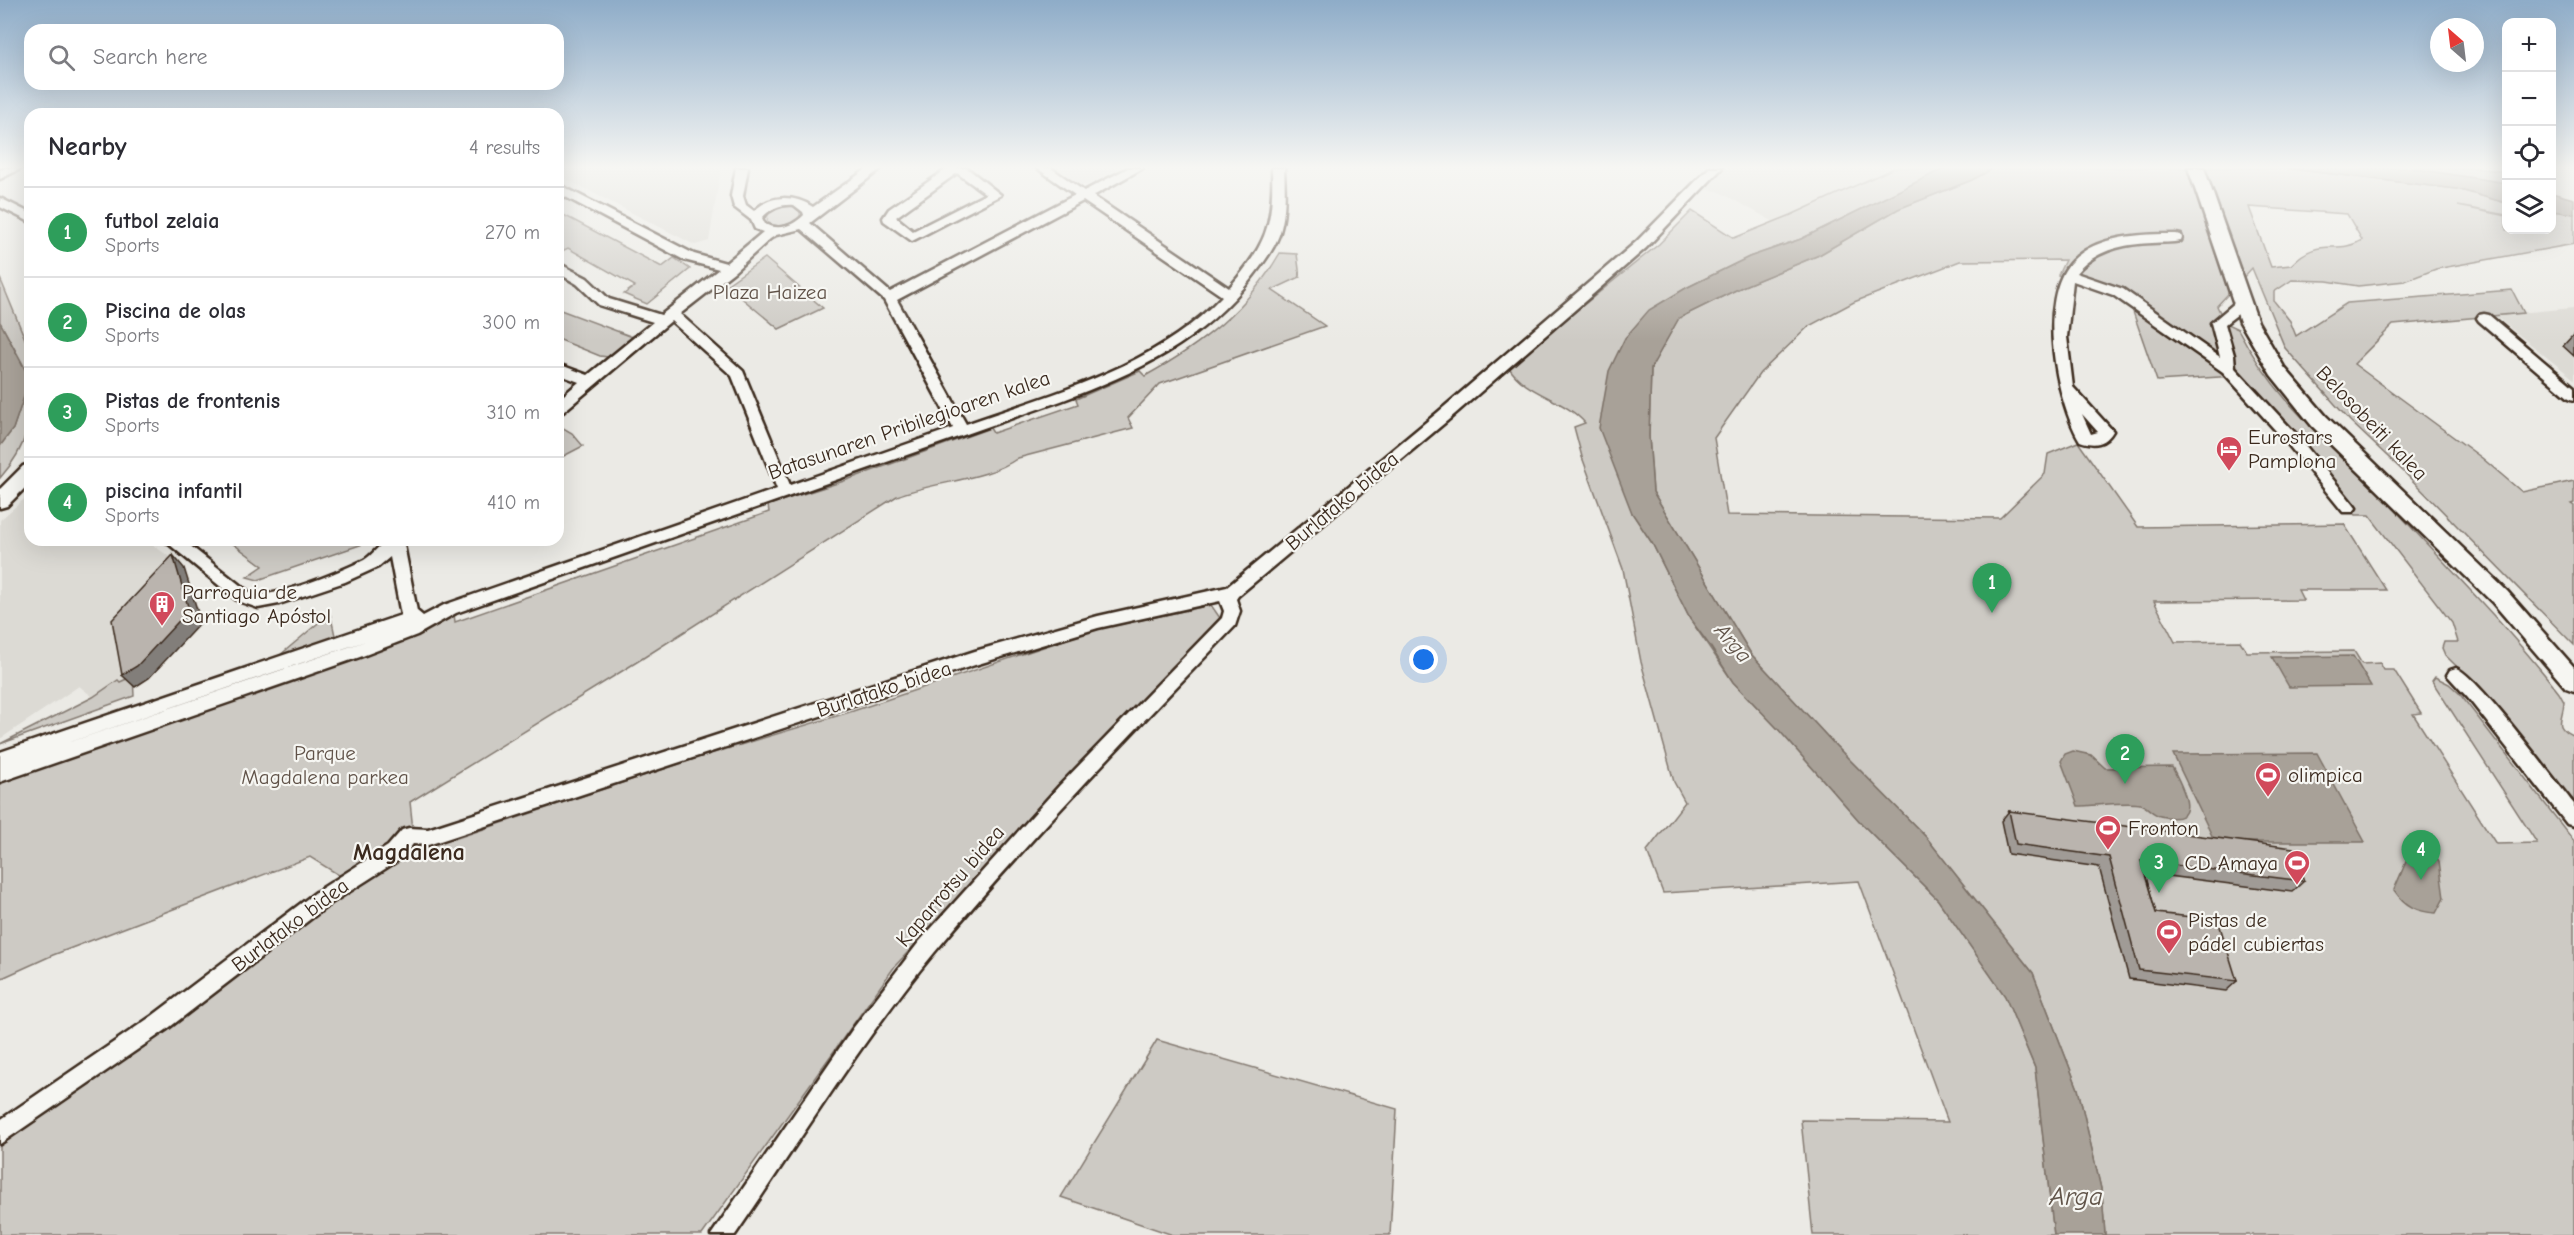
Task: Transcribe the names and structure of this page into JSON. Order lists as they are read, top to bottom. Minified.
{"streets":{"main road":["Belosobeiti kalea"],"street":["Batasunaren Pribilegioaren kalea","Burlatako bidea","Kaparrotsu bidea"]},"crossings":[["Burlatako bidea","Kaparrotsu bidea"]],"districts":["Magdalena"],"water":["Arga"],"parks":["Plaza Haizea","Parque Magdalena parkea"],"places":{"hotel":["Eurostars Pamplona"],"building":["Parroquia de Santiago Apóstol"],"sports":["olimpica","Fronton","CD Amaya","Pistas de pádel cubiertas"]},"north":"top left","page":{"map_buttons":["+","−"],"search":"Search here","heading":["Nearby","4 results"],"list":[{"mark":"1","name":"futbol zelaia","note":"Sports","value":"270 m"},{"mark":"2","name":"Piscina de olas","note":"Sports","value":"300 m"},{"mark":"3","name":"Pistas de frontenis","note":"Sports","value":"310 m"},{"mark":"4","name":"piscina infantil","note":"Sports","value":"410 m"}],"pins":["1","2","4","3"]}}
